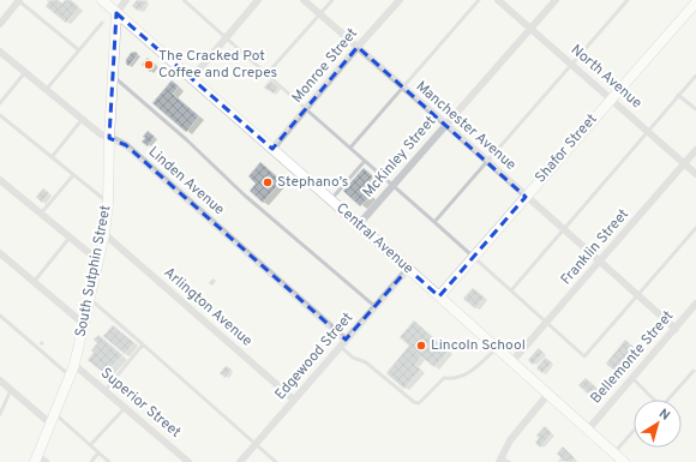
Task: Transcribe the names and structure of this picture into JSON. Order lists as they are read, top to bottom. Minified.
{"streets":{"street":["Monroe Street","North Avenue","Manchester Avenue","Shafor Street","McKinley Street","Linden Avenue","Central Avenue","Franklin Street","South Sutphin Street","Arlington Avenue","Edgewood Street","Bellemonte Street","Superior Street"]},"crossings":[["Monroe Street","Manchester Avenue"],["Monroe Street","Central Avenue"],["North Avenue","Shafor Street"],["North Avenue","McKinley Street"],["North Avenue","Franklin Street"],["Manchester Avenue","Shafor Street"],["Manchester Avenue","McKinley Street"],["Manchester Avenue","Franklin Street"],["Manchester Avenue","Bellemonte Street"],["Shafor Street","Central Avenue"],["McKinley Street","Central Avenue"],["Linden Avenue","South Sutphin Street"],["Linden Avenue","Edgewood Street"],["Central Avenue","Franklin Street"],["Central Avenue","South Sutphin Street"],["Central Avenue","Edgewood Street"],["Central Avenue","Bellemonte Street"],["South Sutphin Street","Arlington Avenue"],["South Sutphin Street","Superior Street"],["Arlington Avenue","Edgewood Street"]],"places":["The Cracked Pot Coffee and Crepes","Stephano’s","Lincoln School"],"north":"top right"}
